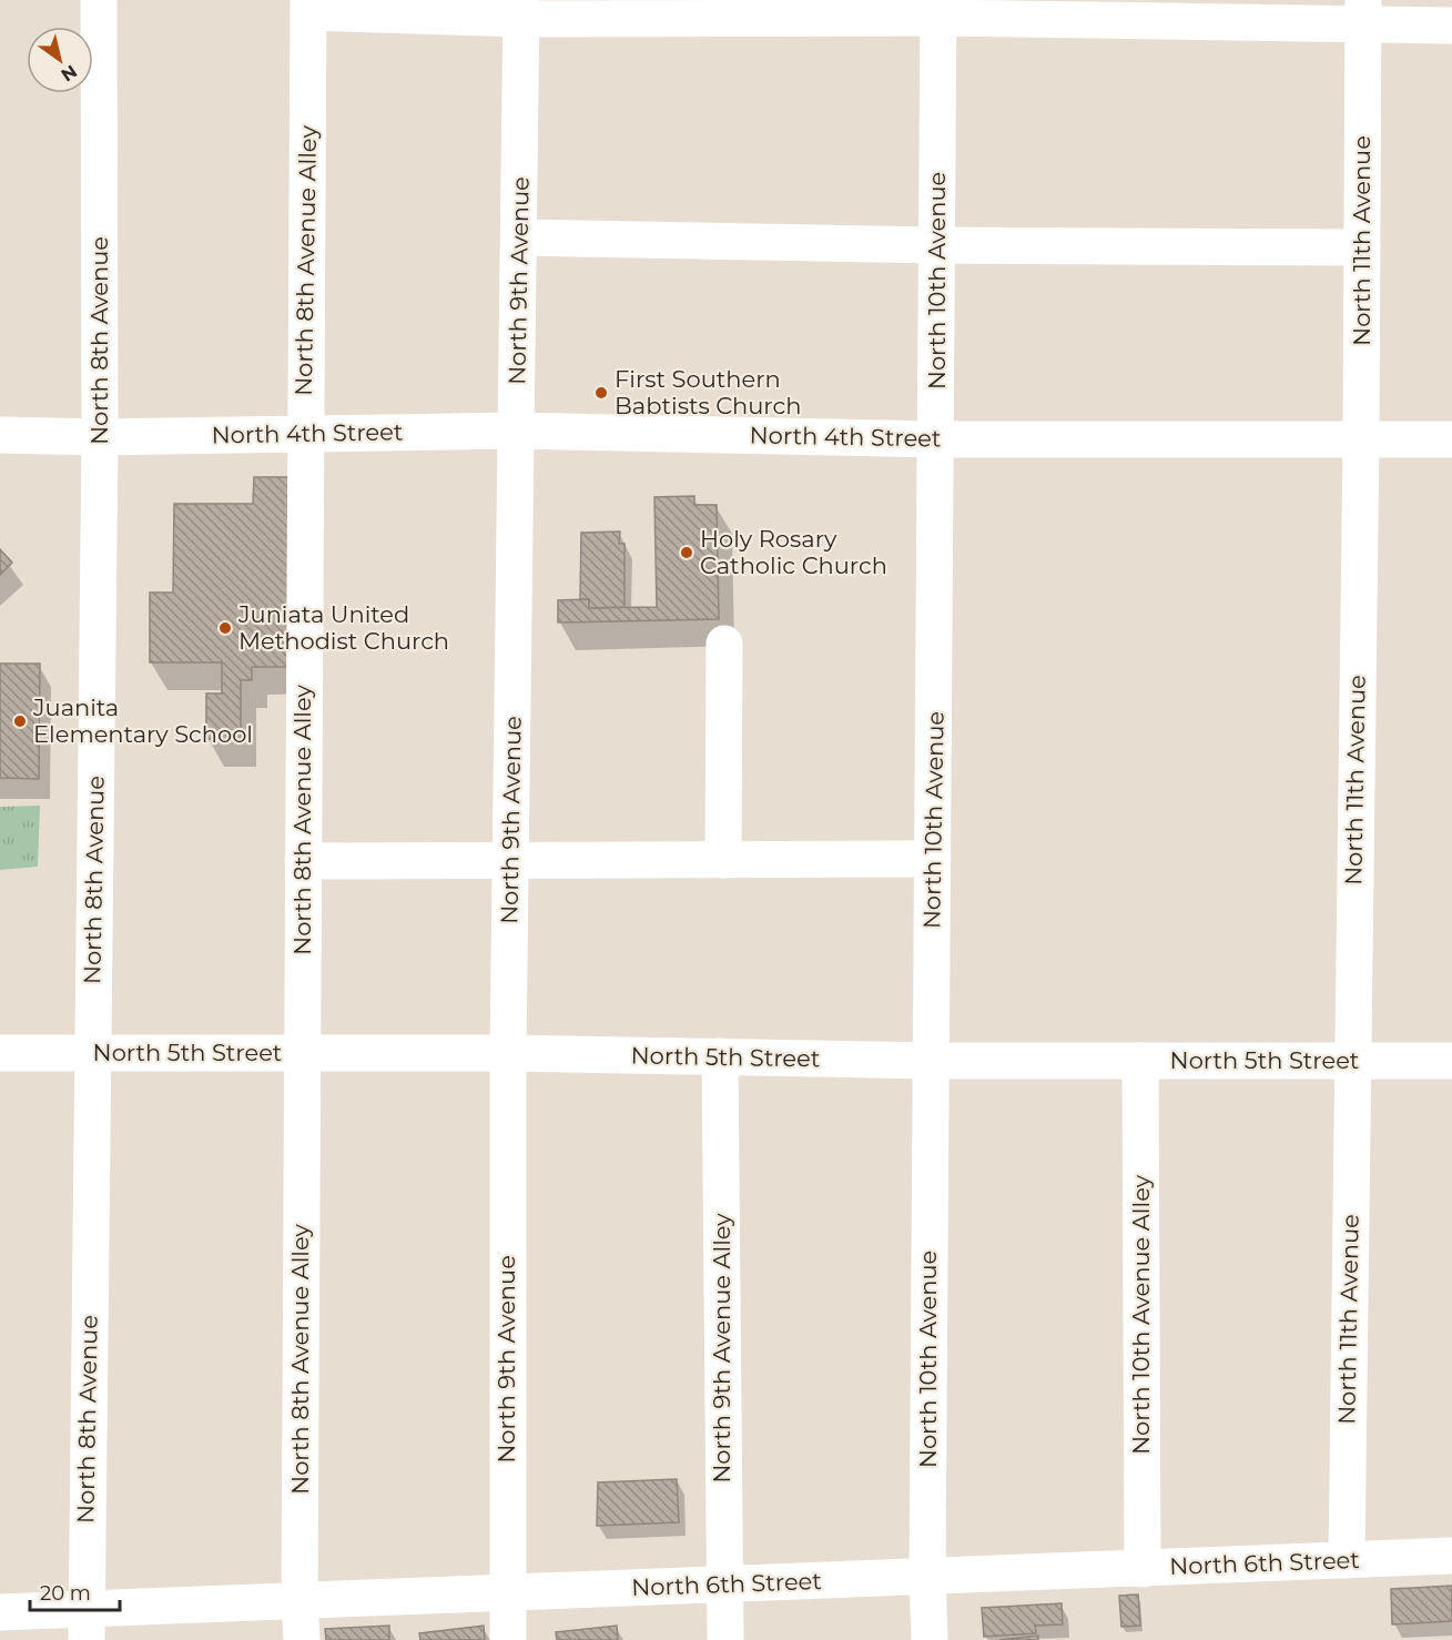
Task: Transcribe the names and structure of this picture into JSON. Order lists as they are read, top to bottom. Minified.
{"streets":{"street":["North 11th Avenue","North 8th Avenue Alley","North 9th Avenue","North 10th Avenue","North 8th Avenue","North 4th Street","North 5th Street","North 10th Avenue Alley","North 9th Avenue Alley","North 6th Street"]},"crossings":[["North 11th Avenue","North 4th Street"],["North 11th Avenue","North 5th Street"],["North 11th Avenue","North 6th Street"],["North 8th Avenue Alley","North 4th Street"],["North 8th Avenue Alley","North 5th Street"],["North 8th Avenue Alley","North 6th Street"],["North 9th Avenue","North 4th Street"],["North 9th Avenue","North 5th Street"],["North 9th Avenue","North 6th Street"],["North 10th Avenue","North 4th Street"],["North 10th Avenue","North 5th Street"],["North 10th Avenue","North 6th Street"],["North 8th Avenue","North 4th Street"],["North 8th Avenue","North 5th Street"],["North 8th Avenue","North 6th Street"],["North 5th Street","North 10th Avenue Alley"],["North 5th Street","North 9th Avenue Alley"],["North 10th Avenue Alley","North 6th Street"],["North 9th Avenue Alley","North 6th Street"]],"places":["First Southern Babtists Church","Holy Rosary Catholic Church","Juniata United Methodist Church","Juanita Elementary School"],"scale_bar":"20 m","north":"bottom right"}
